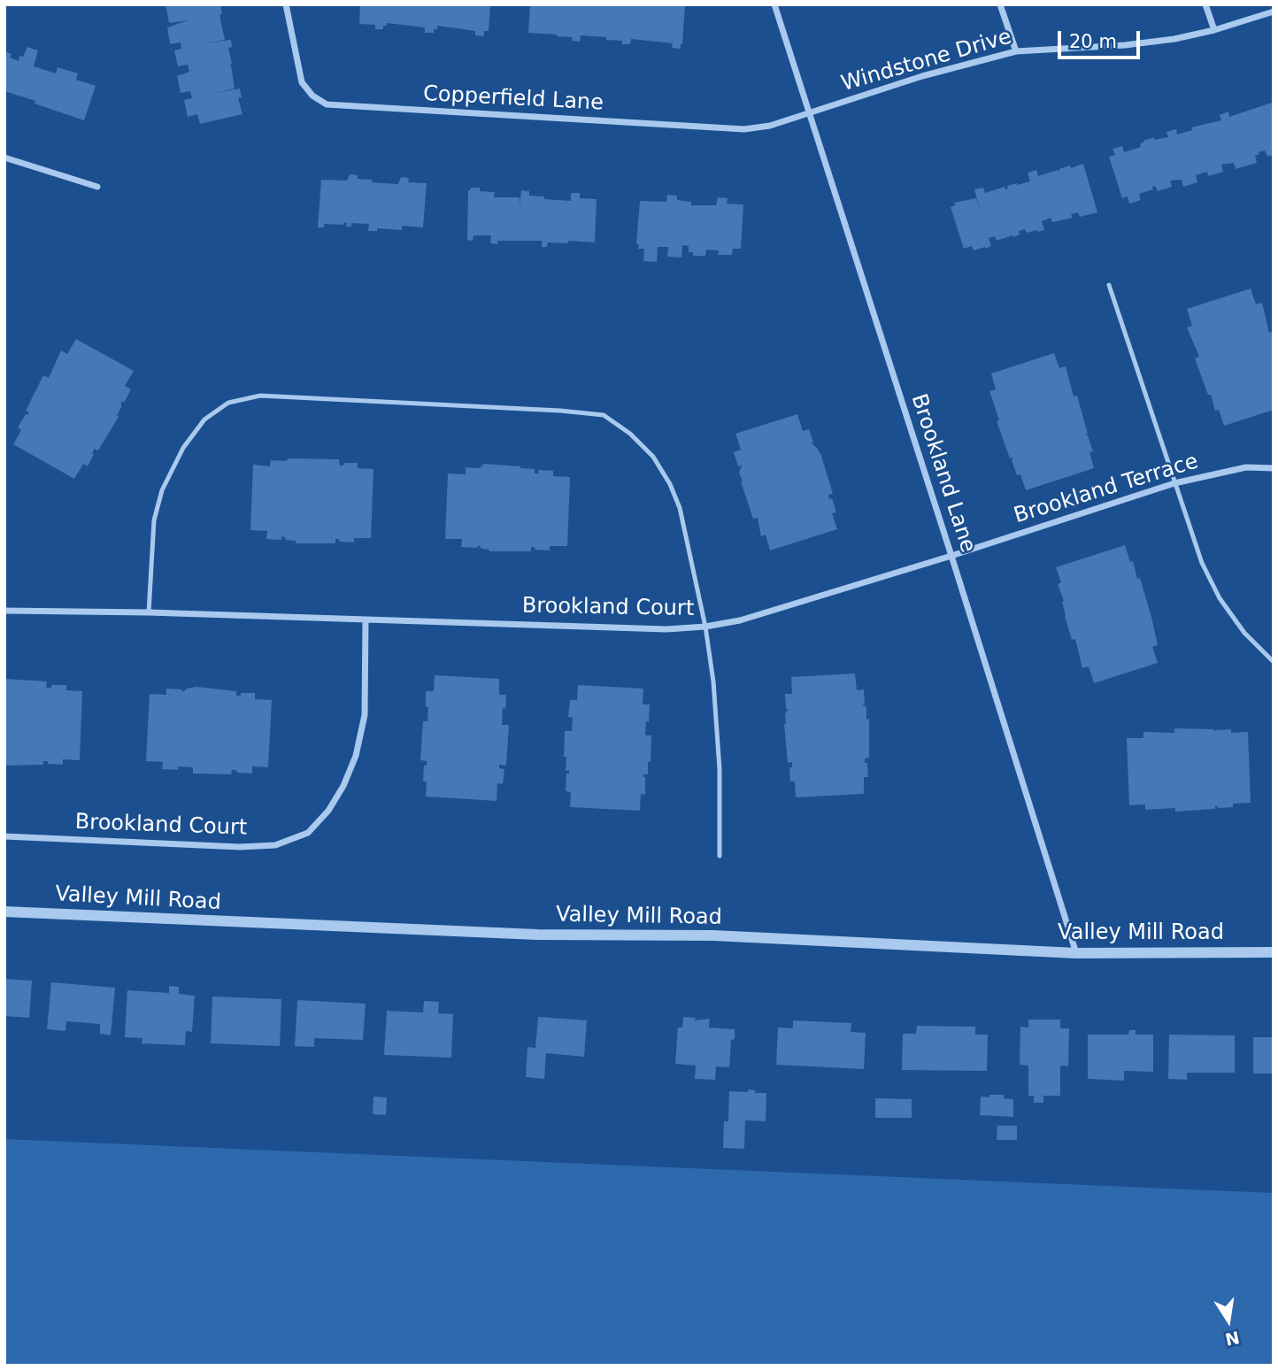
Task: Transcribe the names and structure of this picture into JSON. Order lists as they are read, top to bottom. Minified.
{"streets":{"street":["Windstone Drive","Copperfield Lane","Brookland Lane","Brookland Terrace","Brookland Court","Valley Mill Road"]},"crossings":[["Windstone Drive","Copperfield Lane"],["Windstone Drive","Brookland Lane"],["Copperfield Lane","Brookland Lane"],["Brookland Lane","Brookland Terrace"],["Brookland Lane","Brookland Court"],["Brookland Lane","Valley Mill Road"],["Brookland Terrace","Brookland Court"]],"scale_bar":"20 m","north":"bottom"}
